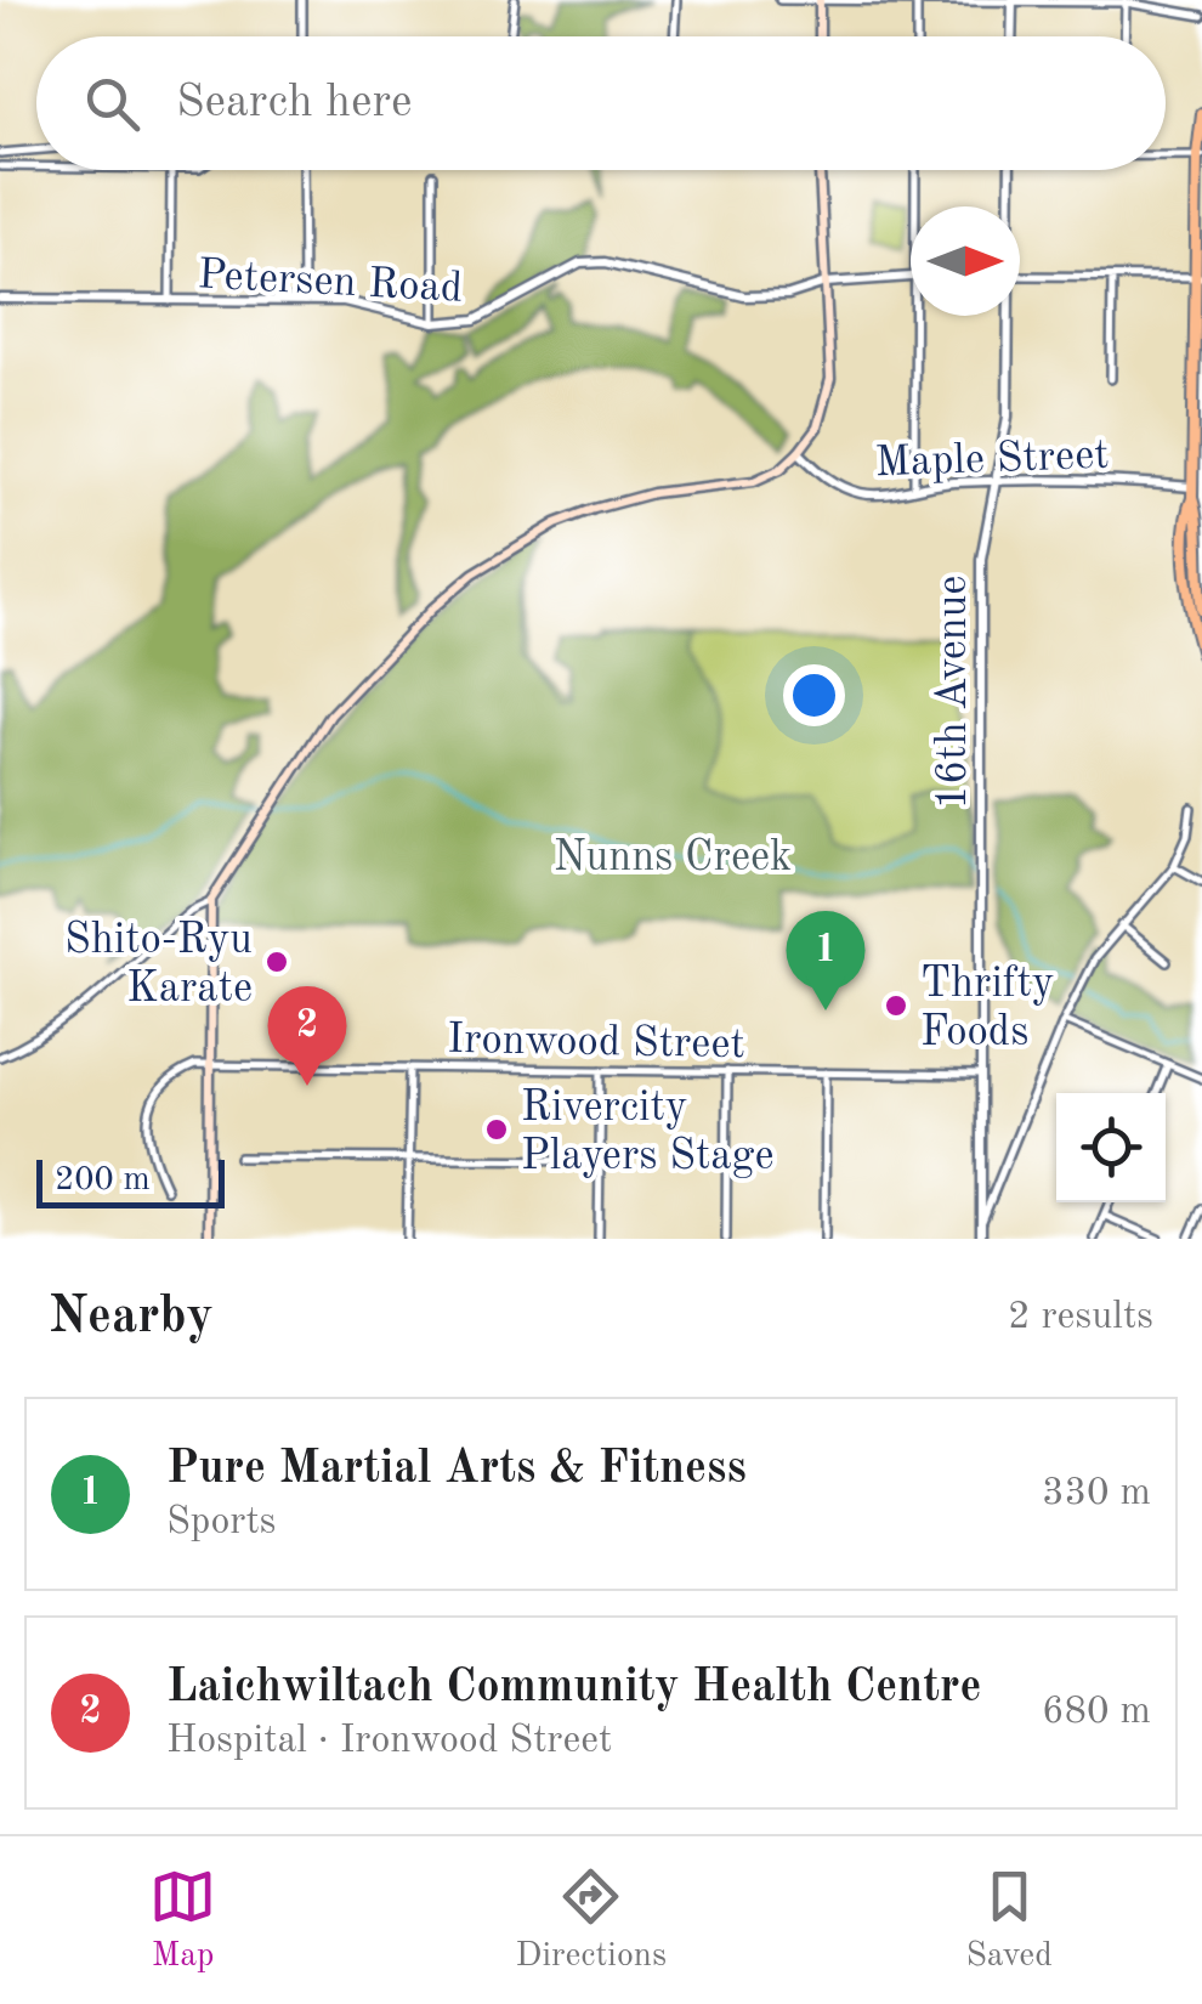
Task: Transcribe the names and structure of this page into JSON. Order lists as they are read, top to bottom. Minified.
{"streets":{"street":["Petersen Road","Maple Street","16th Avenue","Ironwood Street"]},"crossings":[["Maple Street","16th Avenue"],["16th Avenue","Ironwood Street"]],"parks":["Nunns Creek"],"places":["Shito-Ryu Karate","Thrifty Foods","Rivercity Players Stage"],"scale_bar":"200 m","north":"right","page":{"search":"Search here","pins":["1","2"],"scale":"200 m","heading":["Nearby","2 results"],"list":[{"mark":"1","name":"Pure Martial Arts & Fitness","note":"Sports","value":"330 m"},{"mark":"2","name":"Laichwiltach Community Health Centre","note":"Hospital · Ironwood Street","value":"680 m"}],"nav":["Map","Directions","Saved"]}}
